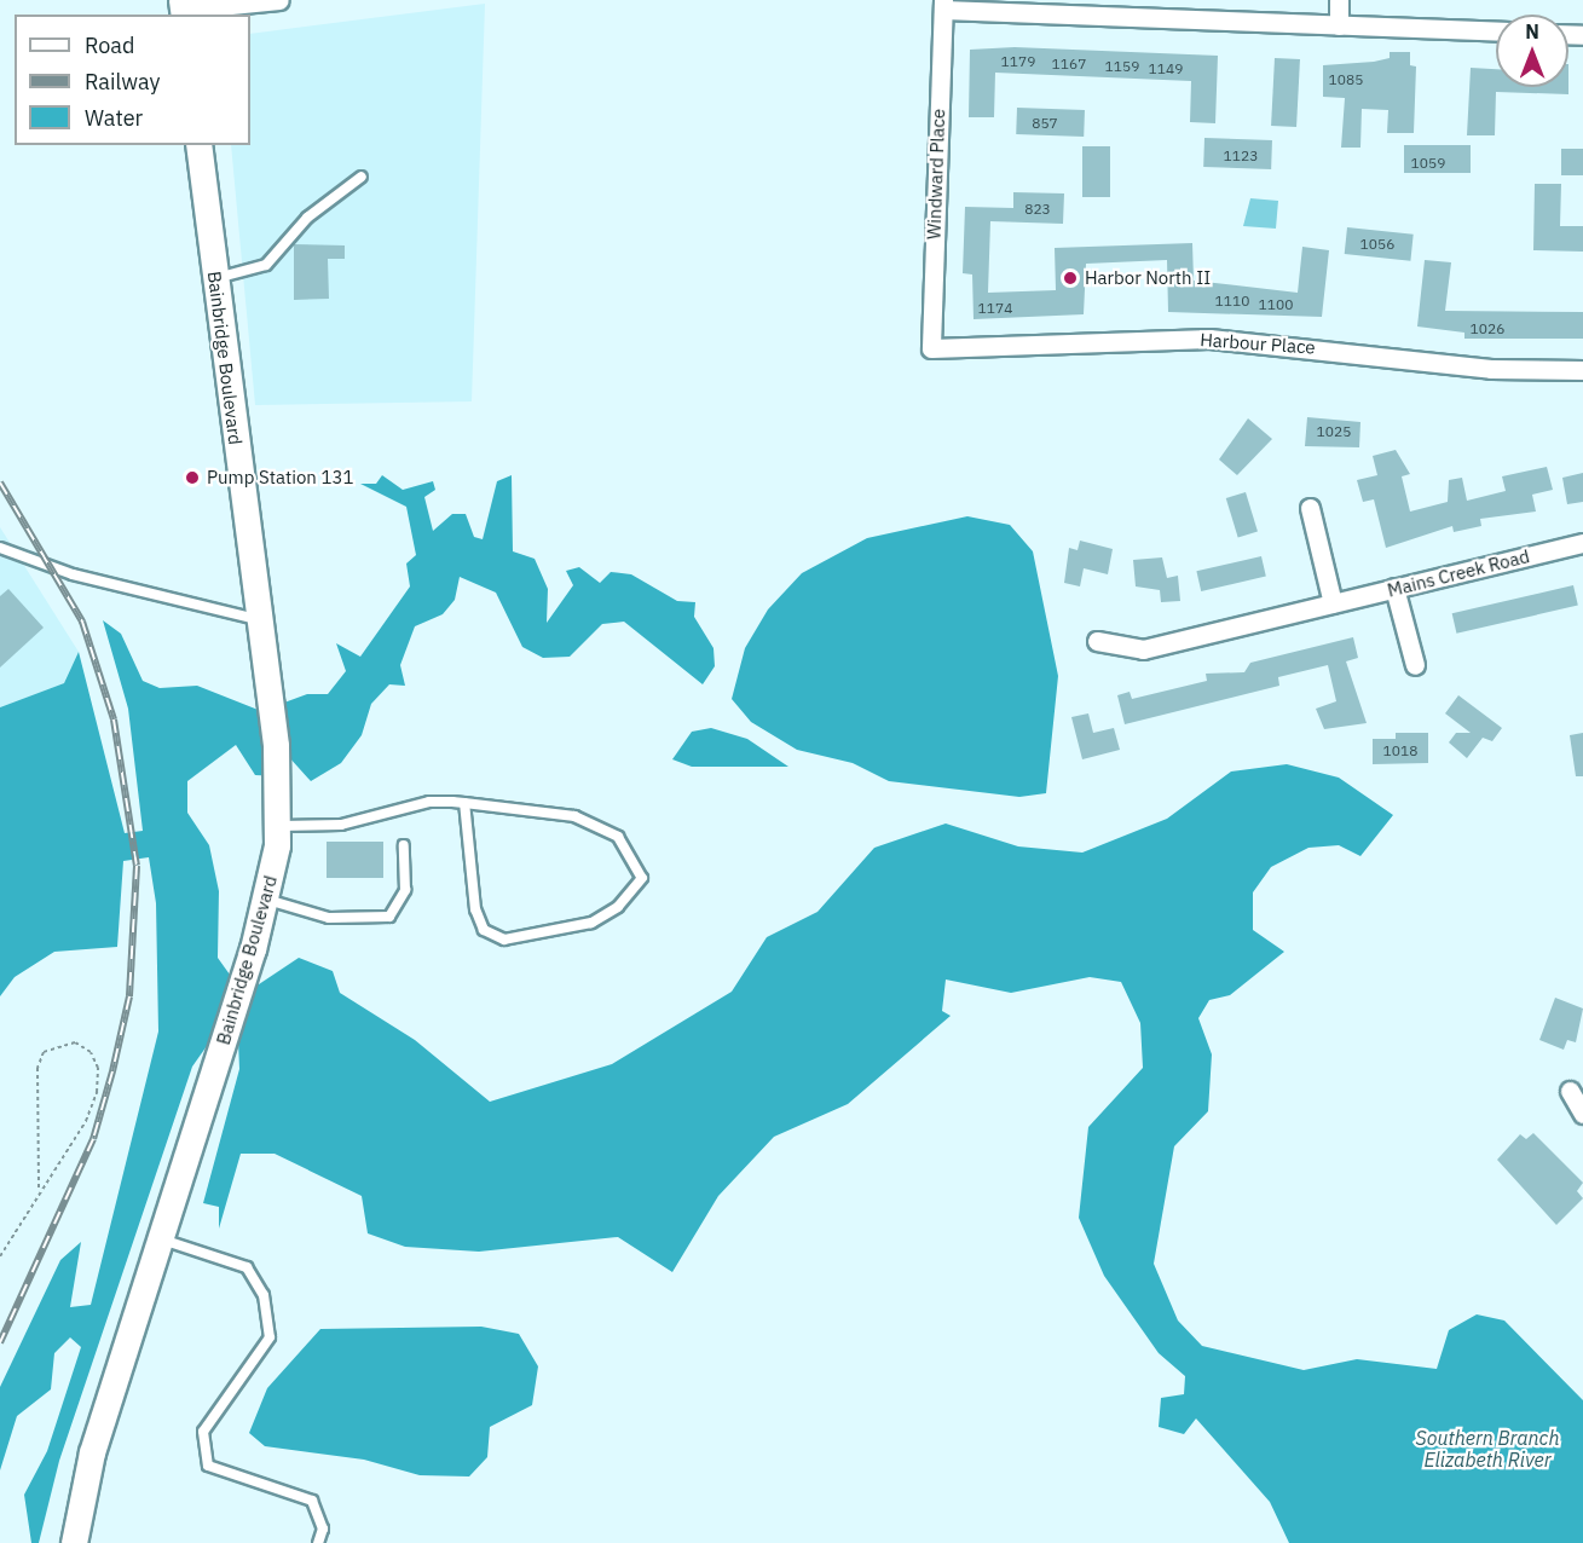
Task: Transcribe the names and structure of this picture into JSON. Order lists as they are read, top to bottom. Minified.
{"streets":{"main road":["Bainbridge Boulevard"],"street":["Windward Place","Harbour Place","Mains Creek Road"]},"crossings":[["Windward Place","Harbour Place"]],"water":["Southern Branch Elizabeth River"],"places":["Harbor North II","Pump Station 131"],"house_numbers":["1179","1167","1159","1149","1085","857","1123","1059","823","1056","1110","1100","1174","1026","1025","1018"],"legend":["Road","Railway","Water"],"north":"top"}
